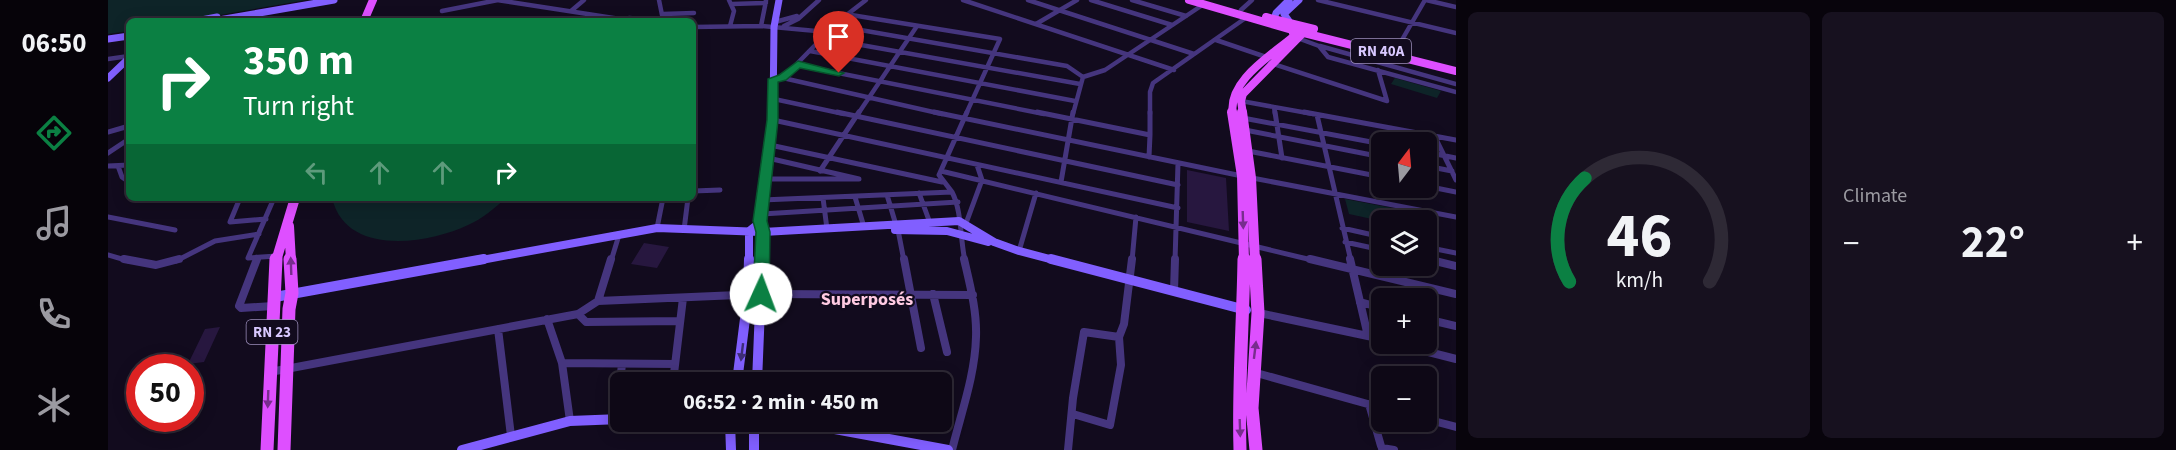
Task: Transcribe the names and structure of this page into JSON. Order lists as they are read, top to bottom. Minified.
{"streets":{"main road":["RN 40A","RN 23"]},"districts":["Superposés"],"north":"top","page":{"tabs":"06:50","tile":"Climate","turn":["350 m","Turn right"],"map_buttons":["+","−"],"heat":["−","22°","+"],"limit":"50","trip":"06:52 · 2 min · 450 m","gauge":["46","km/h"]}}
